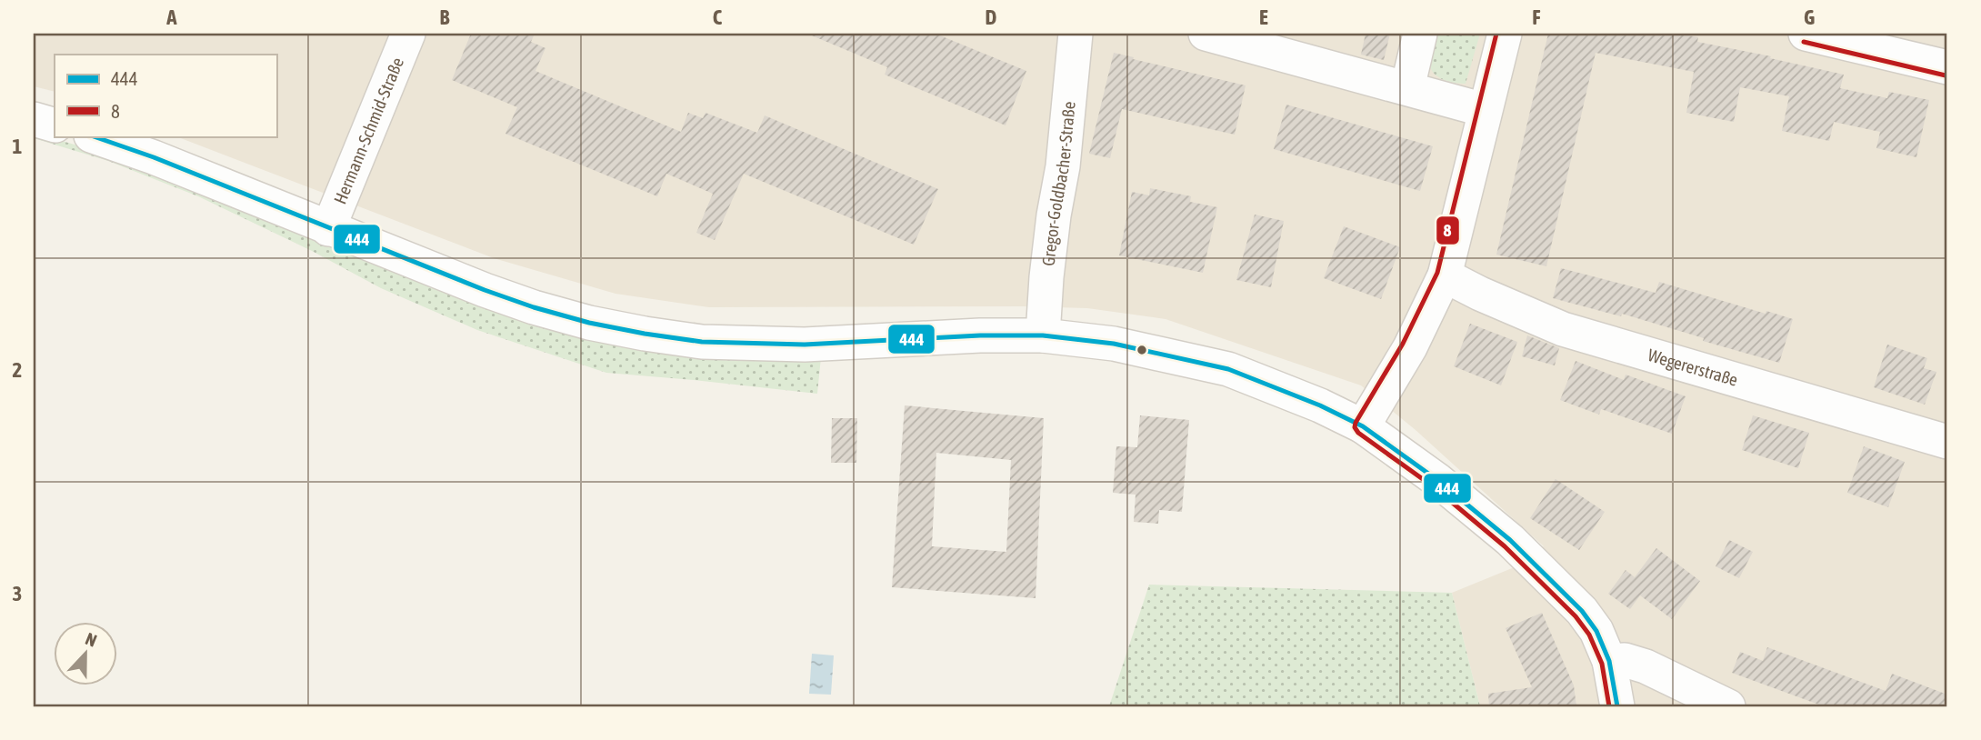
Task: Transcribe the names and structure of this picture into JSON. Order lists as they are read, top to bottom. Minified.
{"streets":{"street":["Hermann-Schmid-Straße","Gregor-Goldbacher-Straße","Wegererstraße"]},"lines":["transit line 8","transit line 444"],"legend":["444","8"],"north":"top","grid":{"columns":["A","B","C","D","E","F","G"],"rows":["1","2","3"]}}
